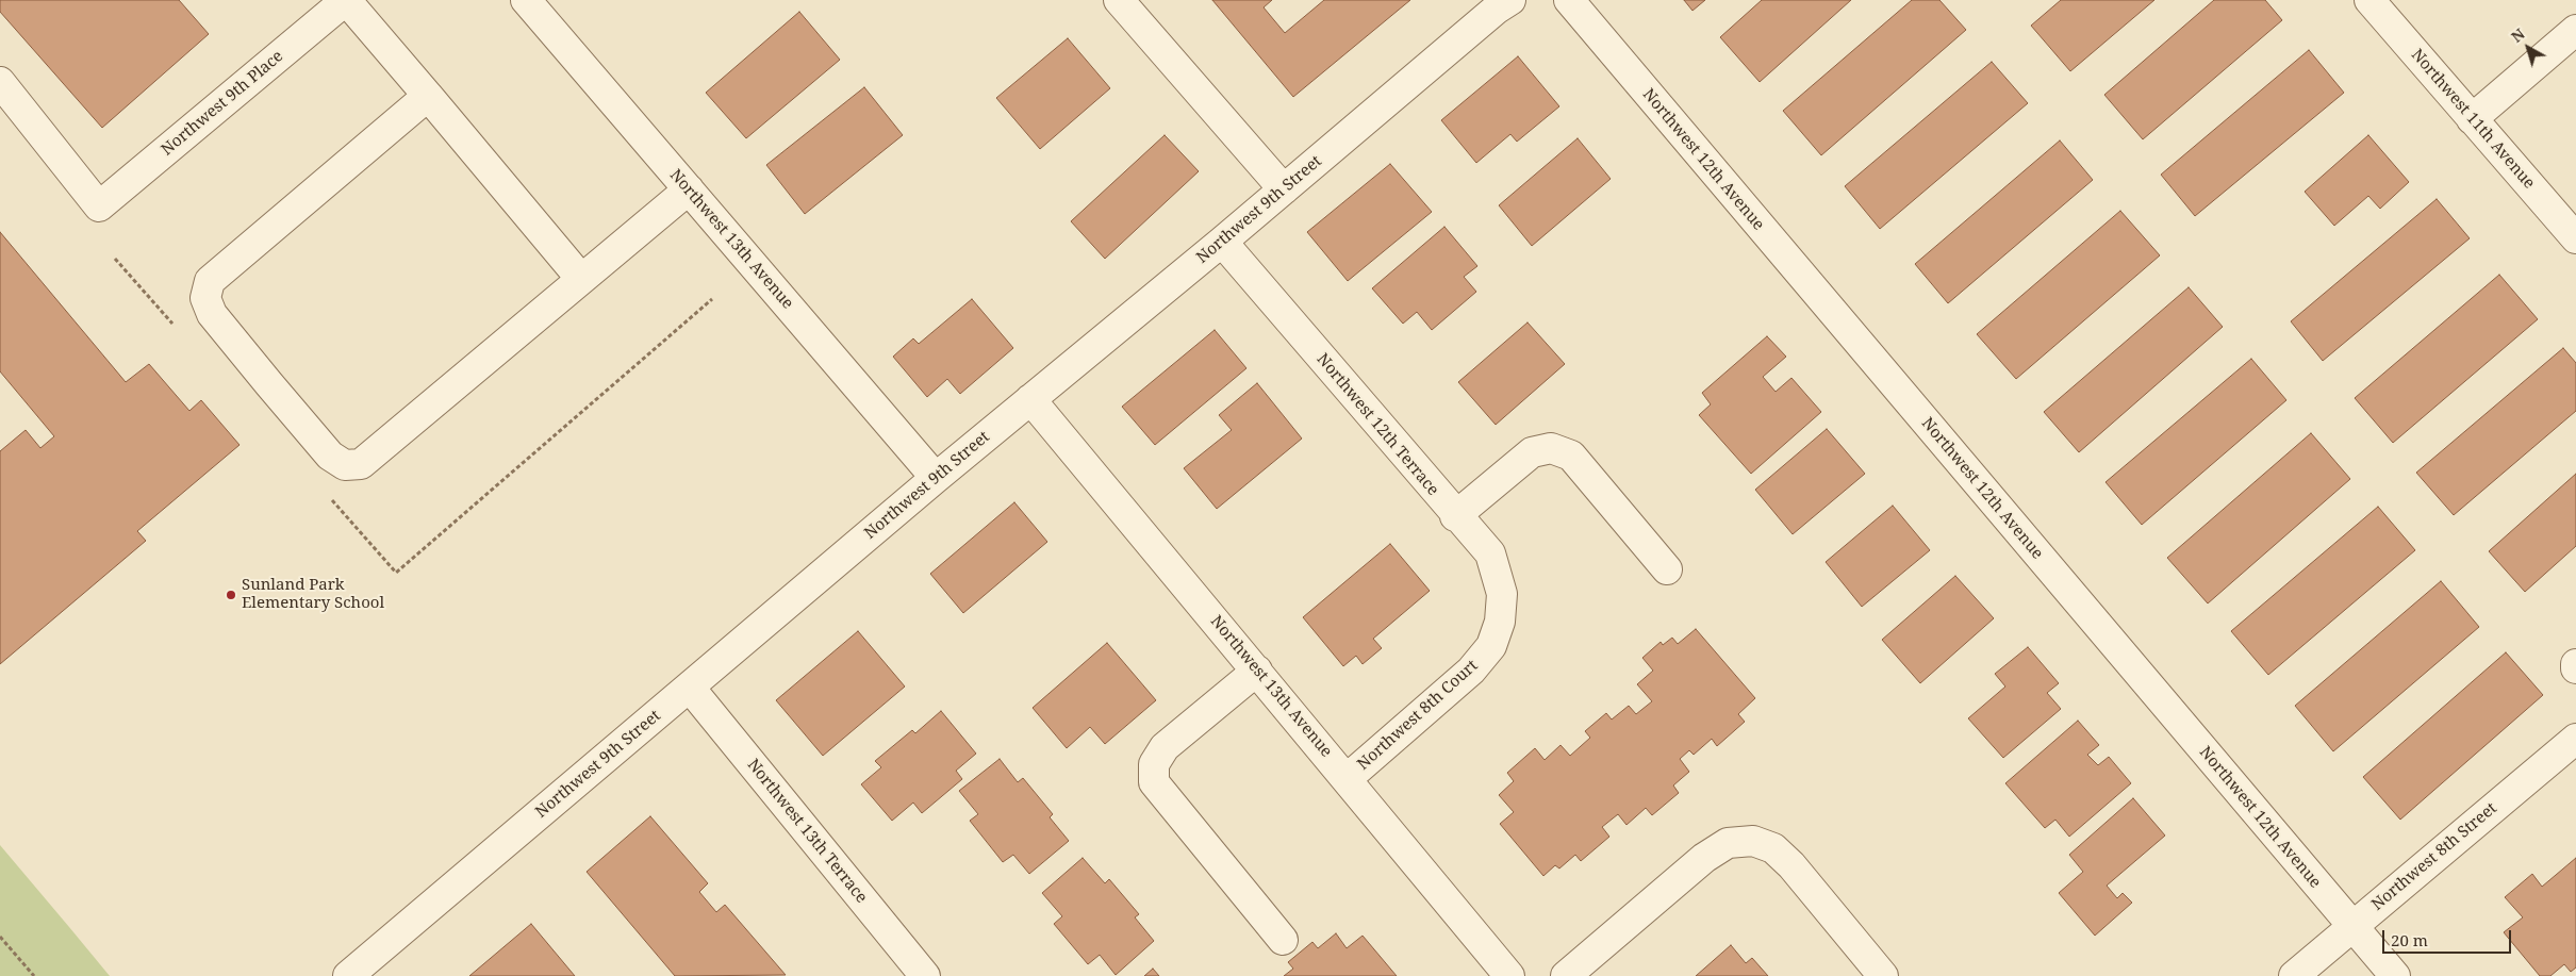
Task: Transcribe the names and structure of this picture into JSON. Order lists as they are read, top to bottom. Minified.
{"streets":{"street":["Northwest 9th Place","Northwest 11th Avenue","Northwest 12th Avenue","Northwest 9th Street","Northwest 13th Avenue","Northwest 12th Terrace","Northwest 8th Court","Northwest 13th Terrace","Northwest 8th Street"]},"crossings":[["Northwest 12th Avenue","Northwest 8th Street"],["Northwest 9th Street","Northwest 13th Avenue"],["Northwest 9th Street","Northwest 12th Terrace"],["Northwest 9th Street","Northwest 13th Terrace"],["Northwest 13th Avenue","Northwest 8th Court"],["Northwest 12th Terrace","Northwest 8th Court"]],"places":["Sunland Park Elementary School"],"scale_bar":"20 m","north":"top left"}
